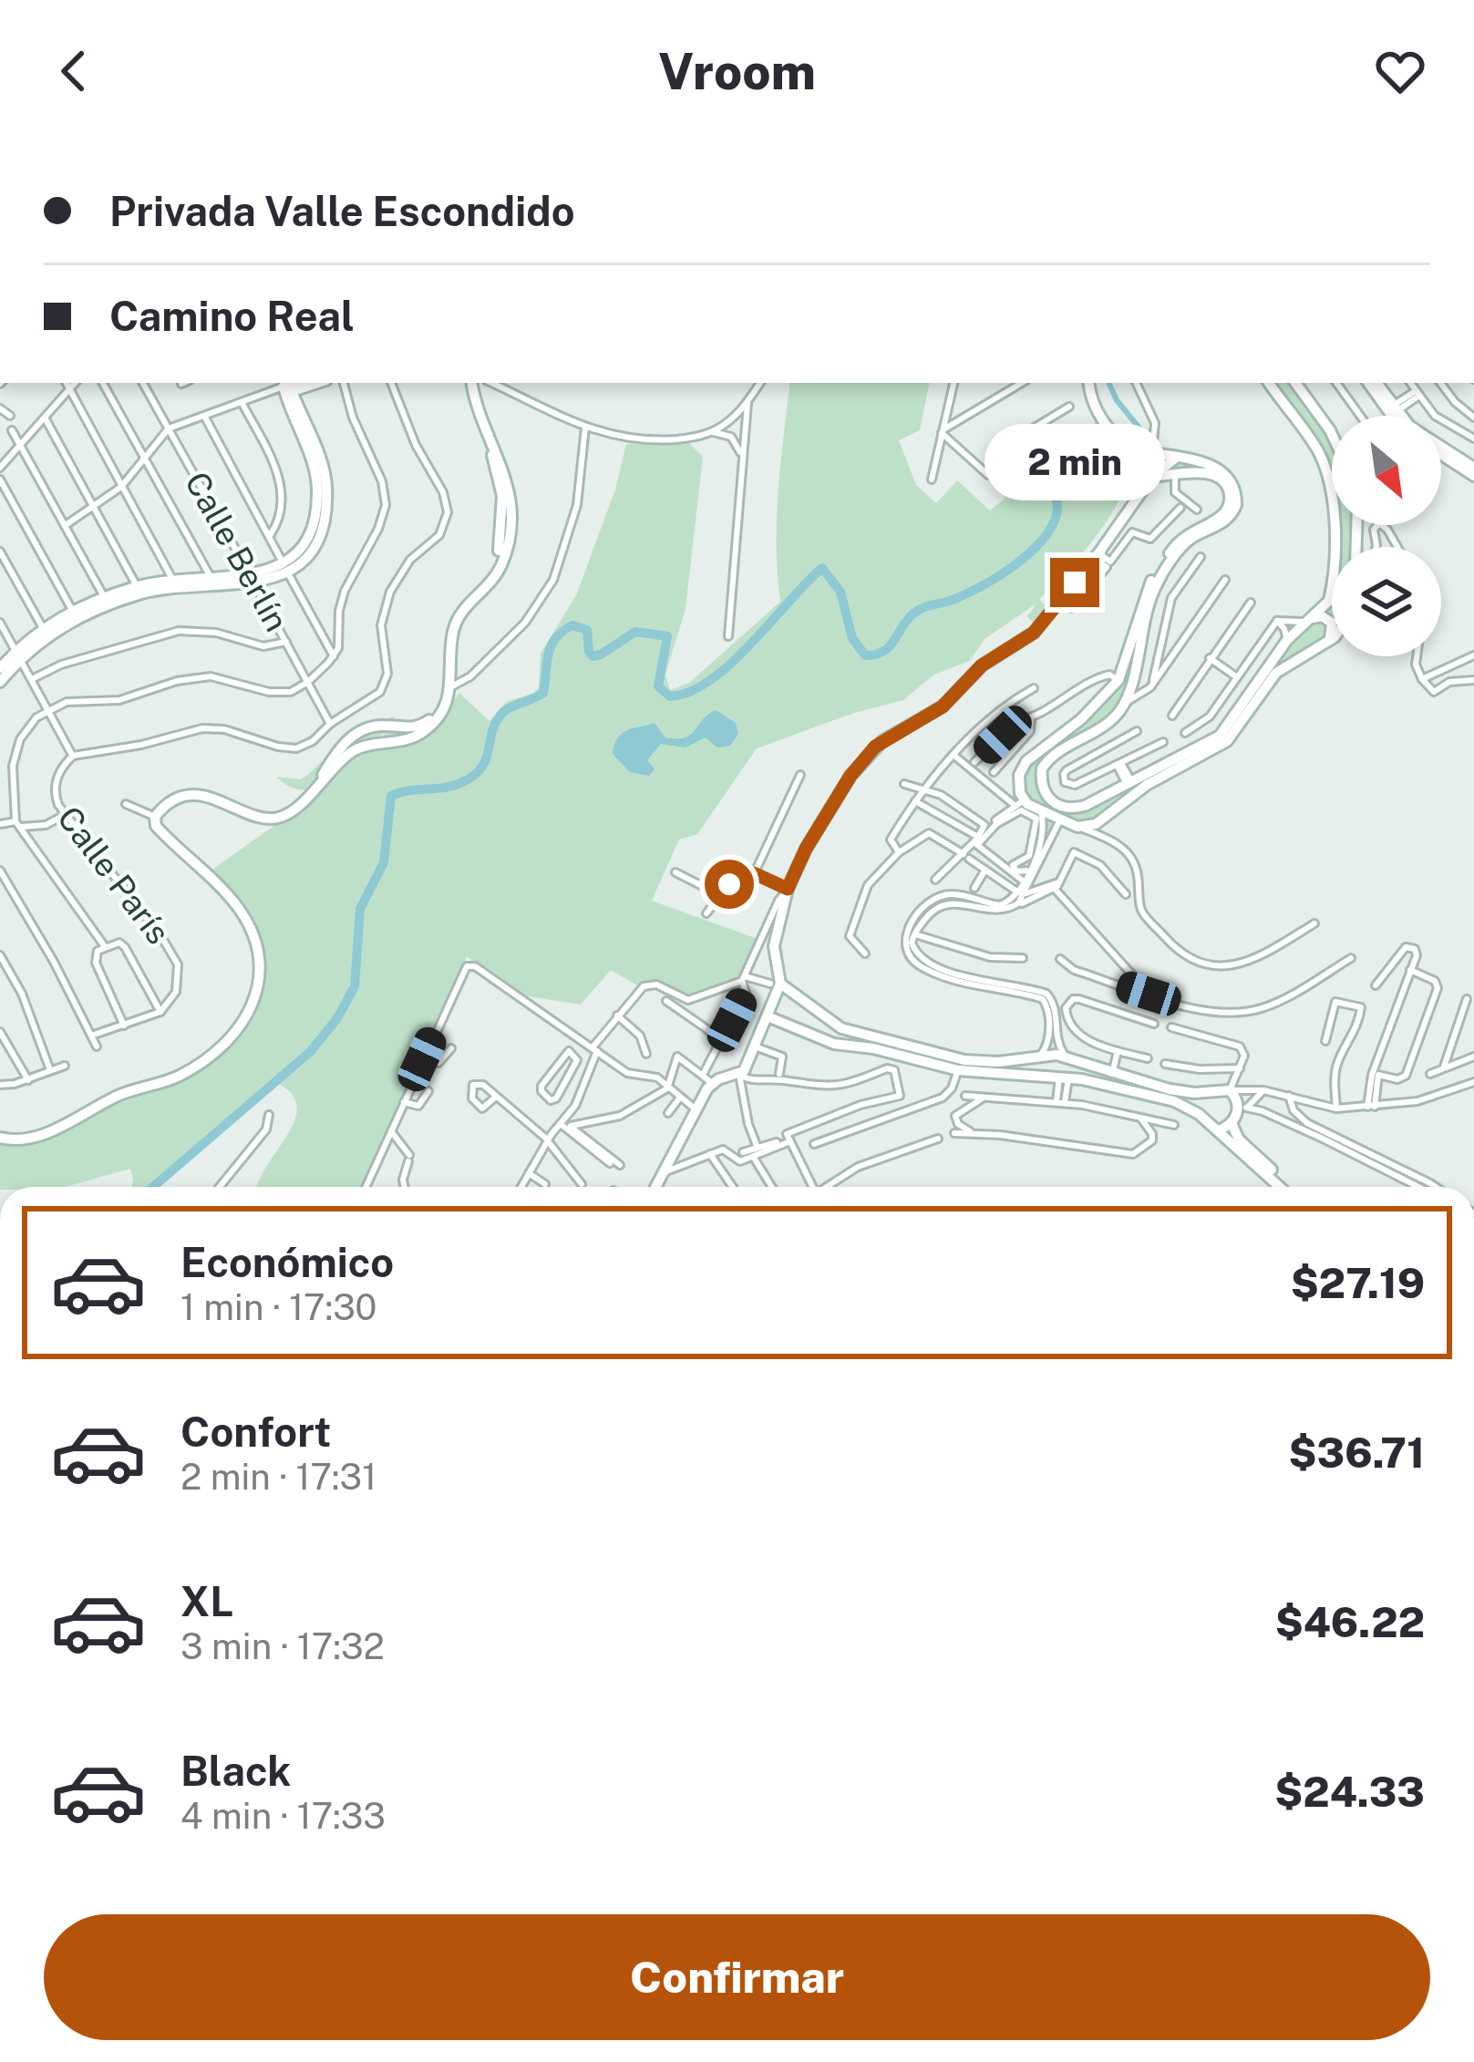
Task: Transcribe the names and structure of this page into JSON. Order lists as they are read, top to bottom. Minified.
{"streets":{"street":["Calle Berlín","Calle París"]},"crossings":[["Calle Berlín","Calle París"]],"north":"bottom right","page":{"header":"Vroom","banner":["Privada Valle Escondido","Camino Real"],"bubble":"2 min","list":[{"name":"Económico","note":"1 min · 17:30","value":"$27.19"},{"name":"Confort","note":"2 min · 17:31","value":"$36.71"},{"name":"XL","note":"3 min · 17:32","value":"$46.22"},{"name":"Black","note":"4 min · 17:33","value":"$24.33"}],"buttons":"Confirmar"}}
